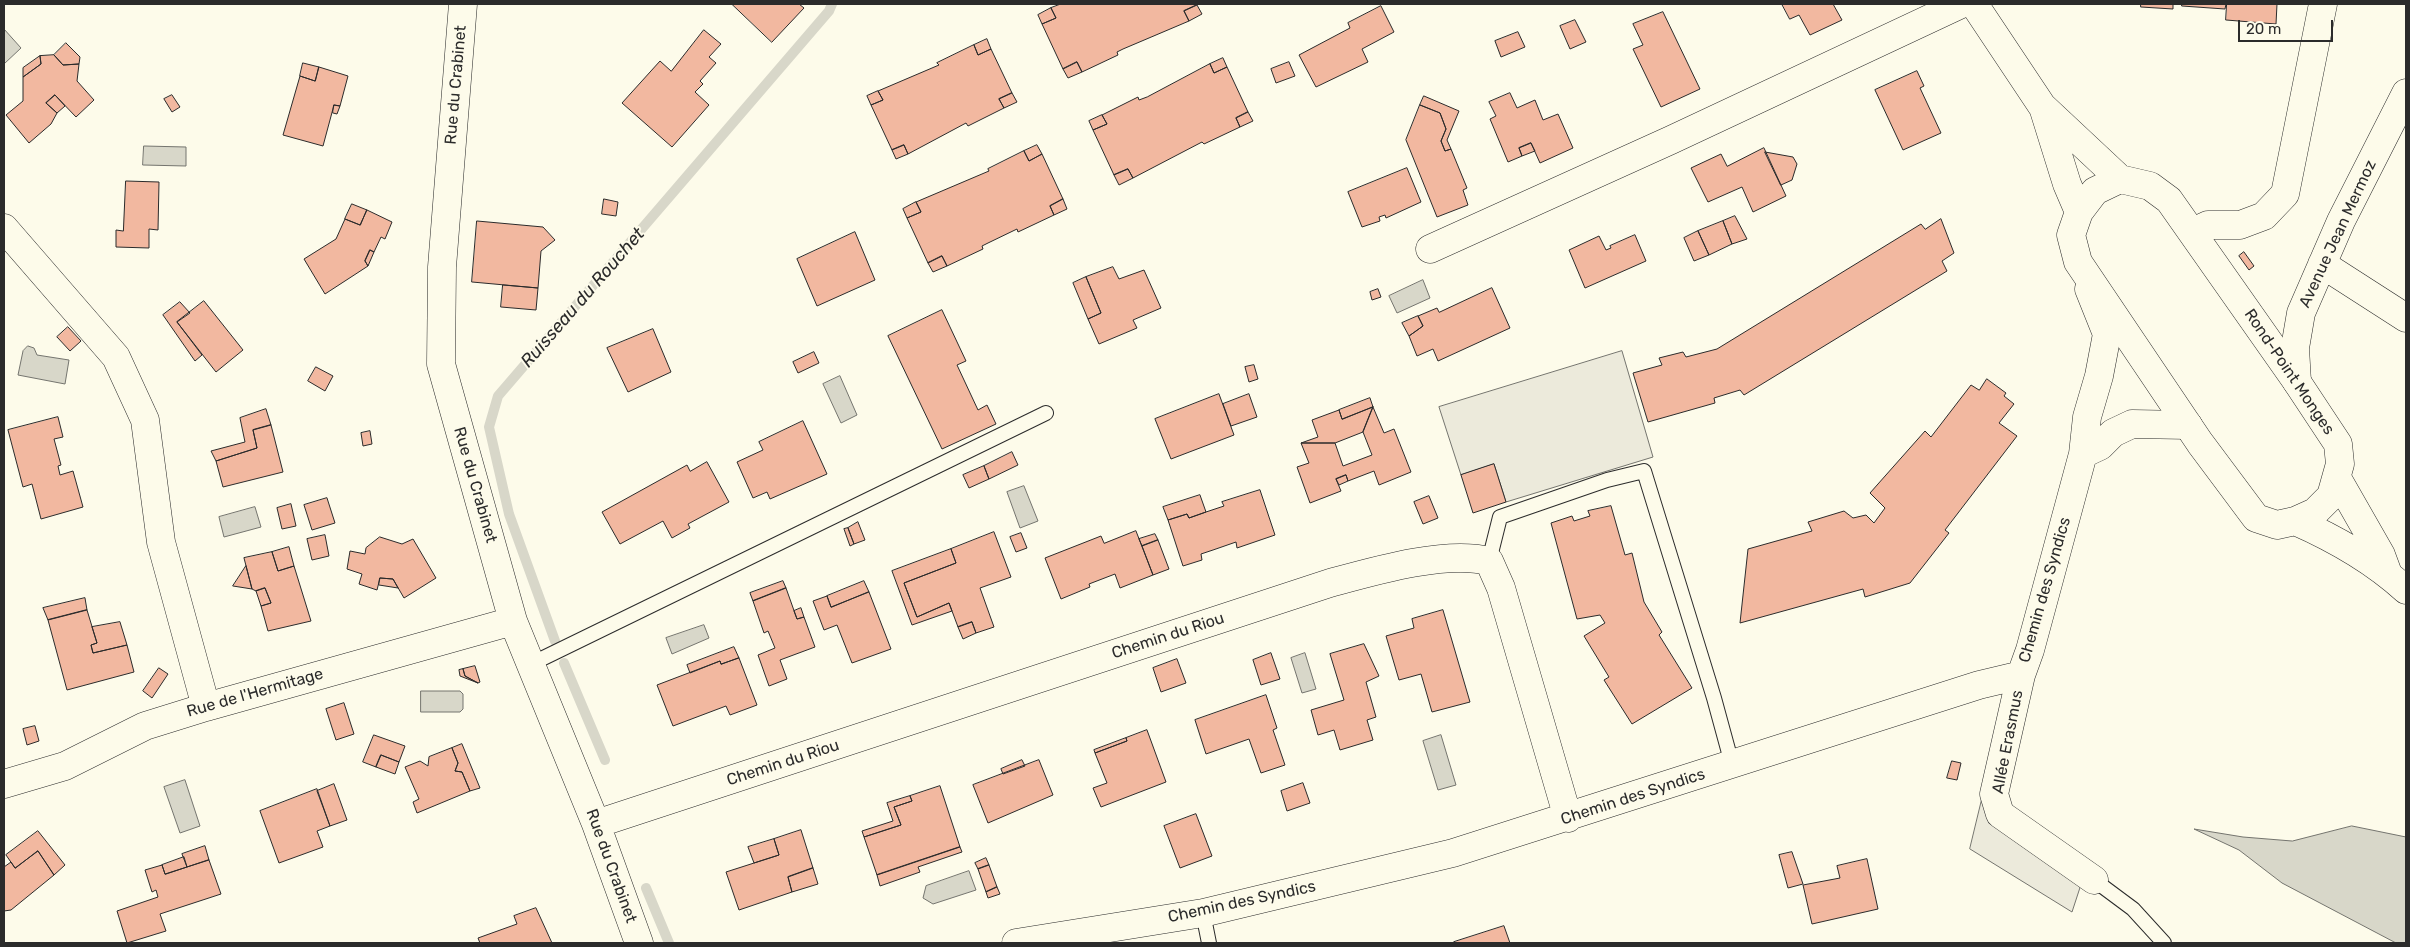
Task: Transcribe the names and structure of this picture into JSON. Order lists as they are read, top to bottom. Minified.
{"streets":{"street":["Rue du Crabinet","Avenue Jean Mermoz","Rond-Point Monges","Chemin des Syndics","Chemin du Riou","Rue de l'Hermitage","Allée Erasmus"]},"crossings":[["Rue du Crabinet","Chemin du Riou"],["Rue du Crabinet","Rue de l'Hermitage"],["Avenue Jean Mermoz","Rond-Point Monges"],["Rond-Point Monges","Chemin des Syndics"],["Chemin des Syndics","Allée Erasmus"]],"water":["Ruisseau du Rouchet"],"scale_bar":"20 m"}
